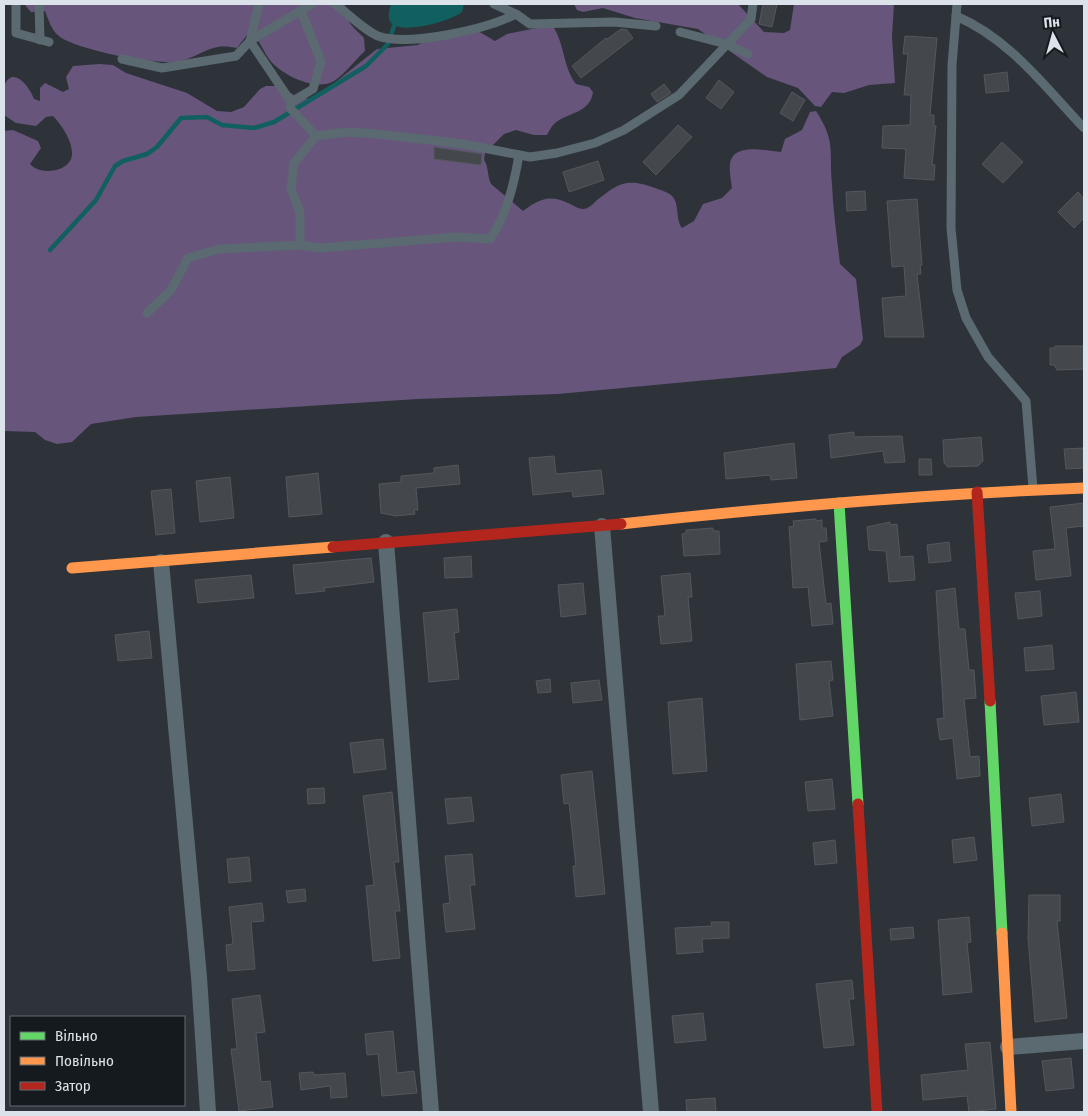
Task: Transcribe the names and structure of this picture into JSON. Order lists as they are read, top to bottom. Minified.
{"legend":["Вільно","Повільно","Затор"],"north":"top"}
